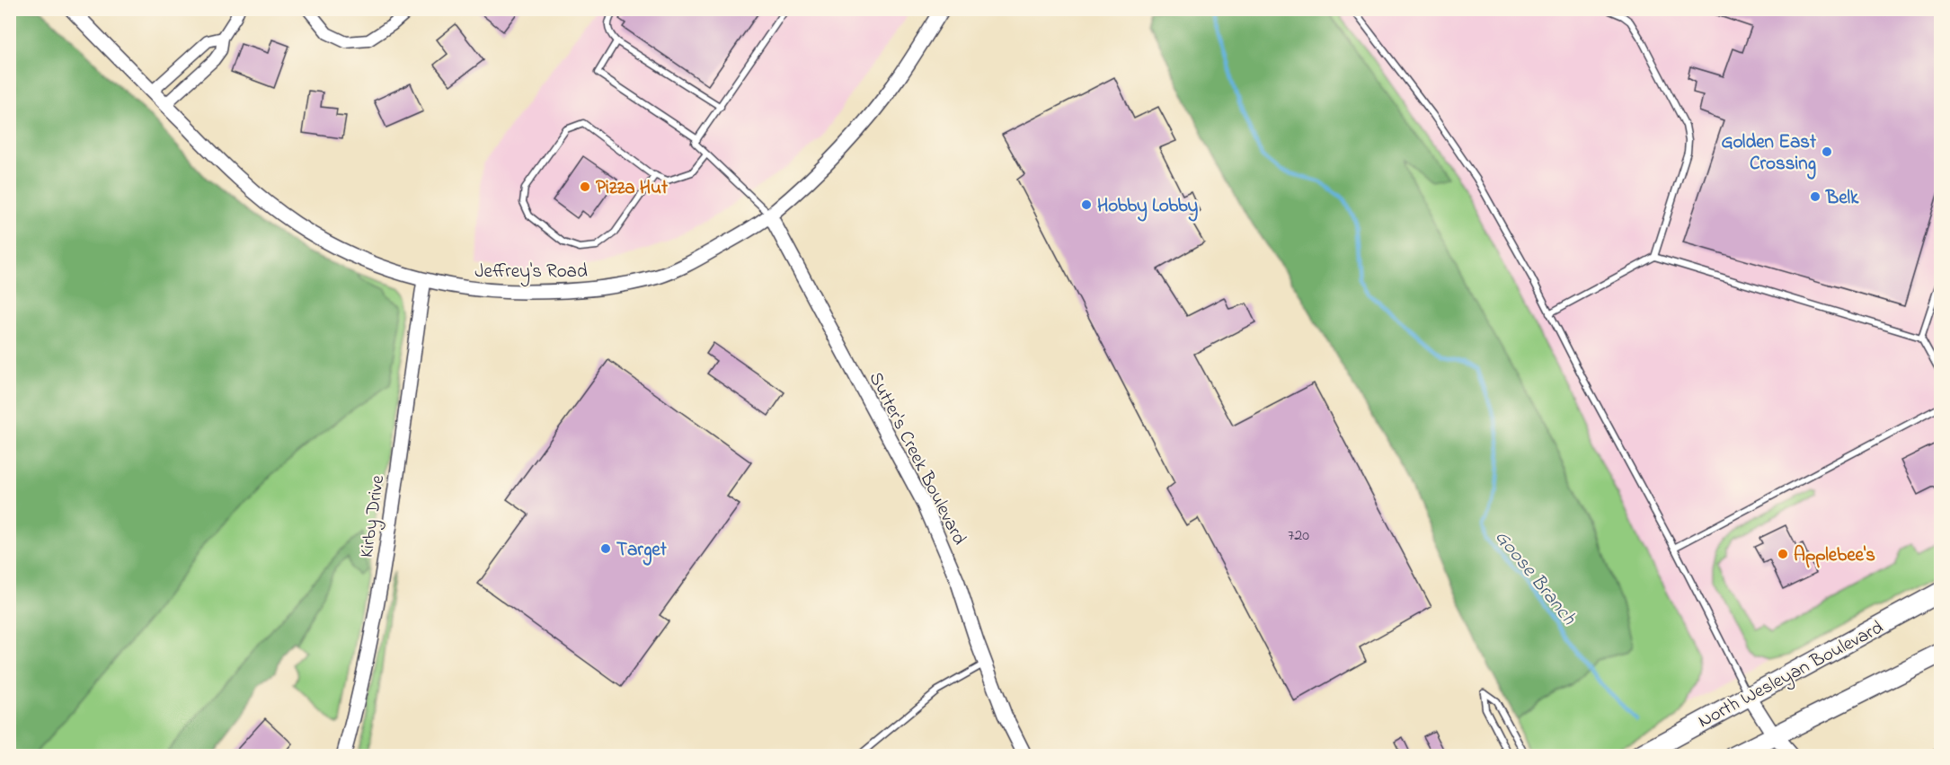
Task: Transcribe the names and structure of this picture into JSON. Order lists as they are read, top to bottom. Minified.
{"streets":{"highway":["North Wesleyan Boulevard"],"street":["Jeffrey's Road","Sutter's Creek Boulevard","Kirby Drive"]},"crossings":[["Jeffrey's Road","Sutter's Creek Boulevard"],["Jeffrey's Road","Kirby Drive"]],"water":["Goose Branch"],"places":["Golden East Crossing","Pizza Hut","Belk","Hobby Lobby","Target","Applebee's"],"house_numbers":["720"]}
